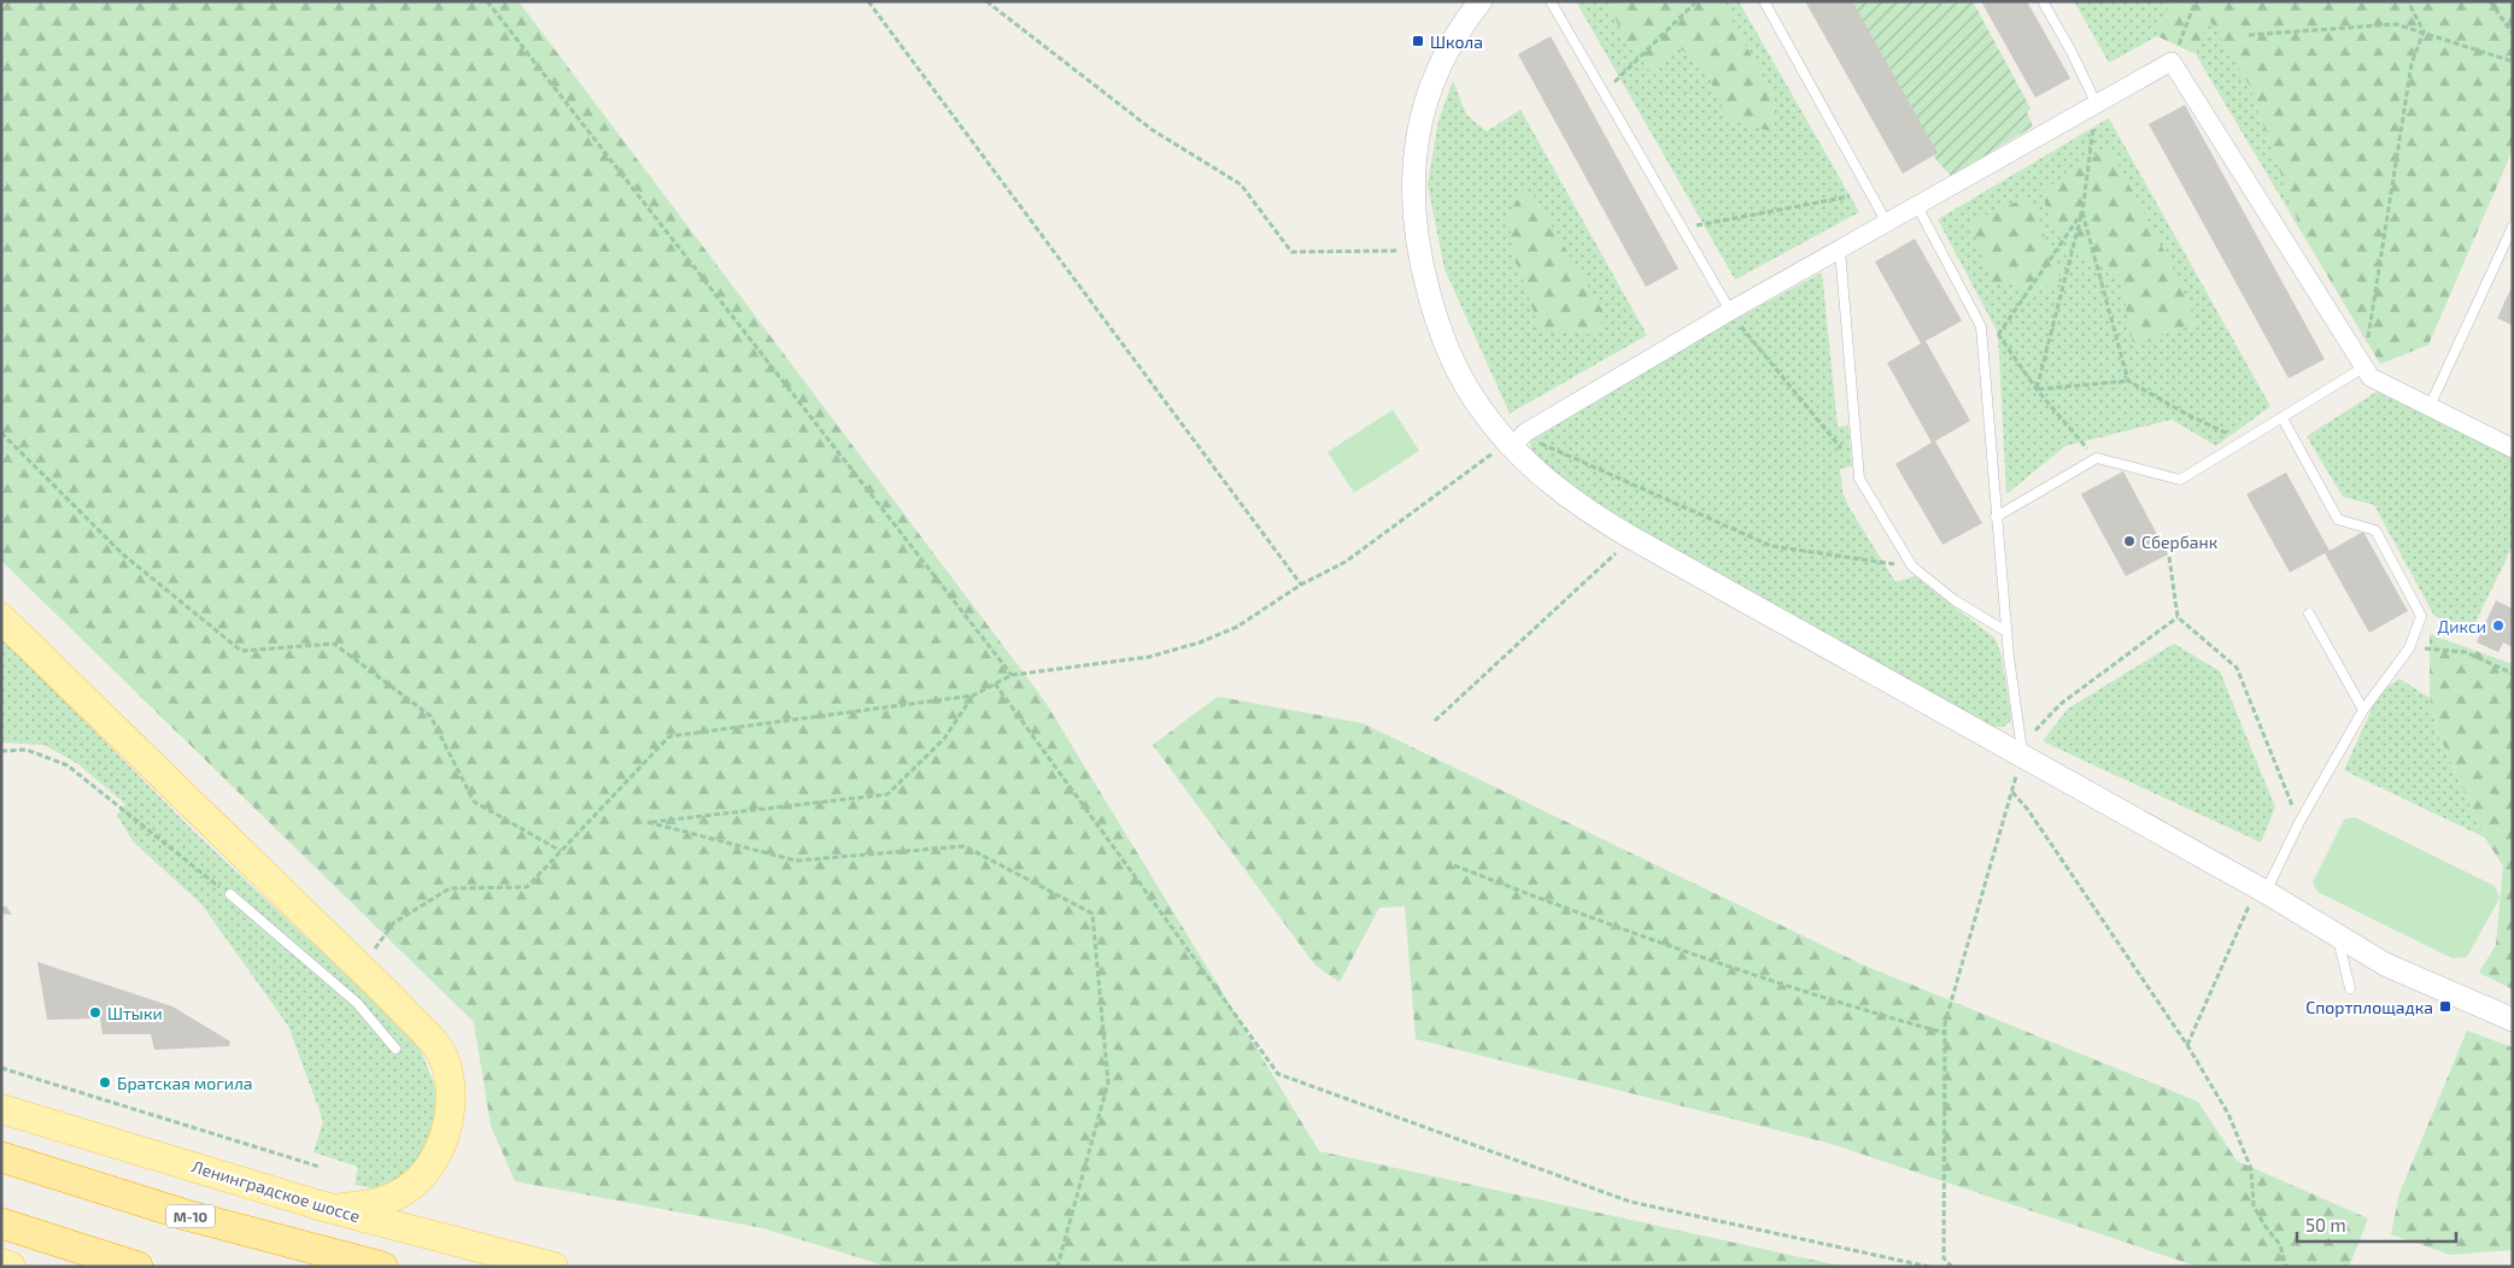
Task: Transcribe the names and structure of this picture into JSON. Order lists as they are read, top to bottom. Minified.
{"streets":{"highway":["М-10"],"main road":["Ленинградское шоссе"]},"places":{"transit":["Школа","Спортплощадка"],"other":["Сбербанк","Дикси","Штыки","Братская могила"]},"scale_bar":"50 m"}
